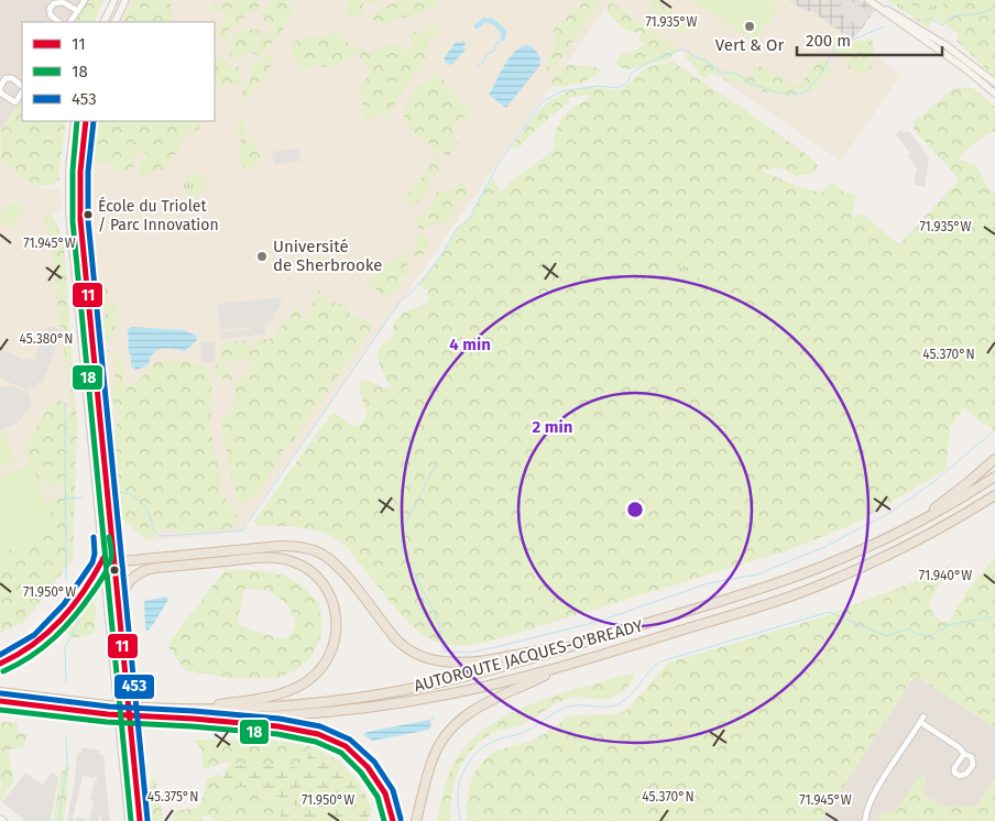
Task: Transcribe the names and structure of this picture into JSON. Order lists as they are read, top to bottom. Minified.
{"streets":{"highway":["AUTOROUTE JACQUES-O'BREADY"]},"places":["Vert & Or","École du Triolet / Parc Innovation","Université de Sherbrooke"],"lines":["transit line 11","transit line 18","transit line 453"],"legend":["11","18","453"],"scale_bar":"200 m","coordinates":["71.935°W","71.945°W","45.380°N","45.370°N","71.940°W","71.950°W","45.375°N"],"rings":["4 min","2 min"]}
